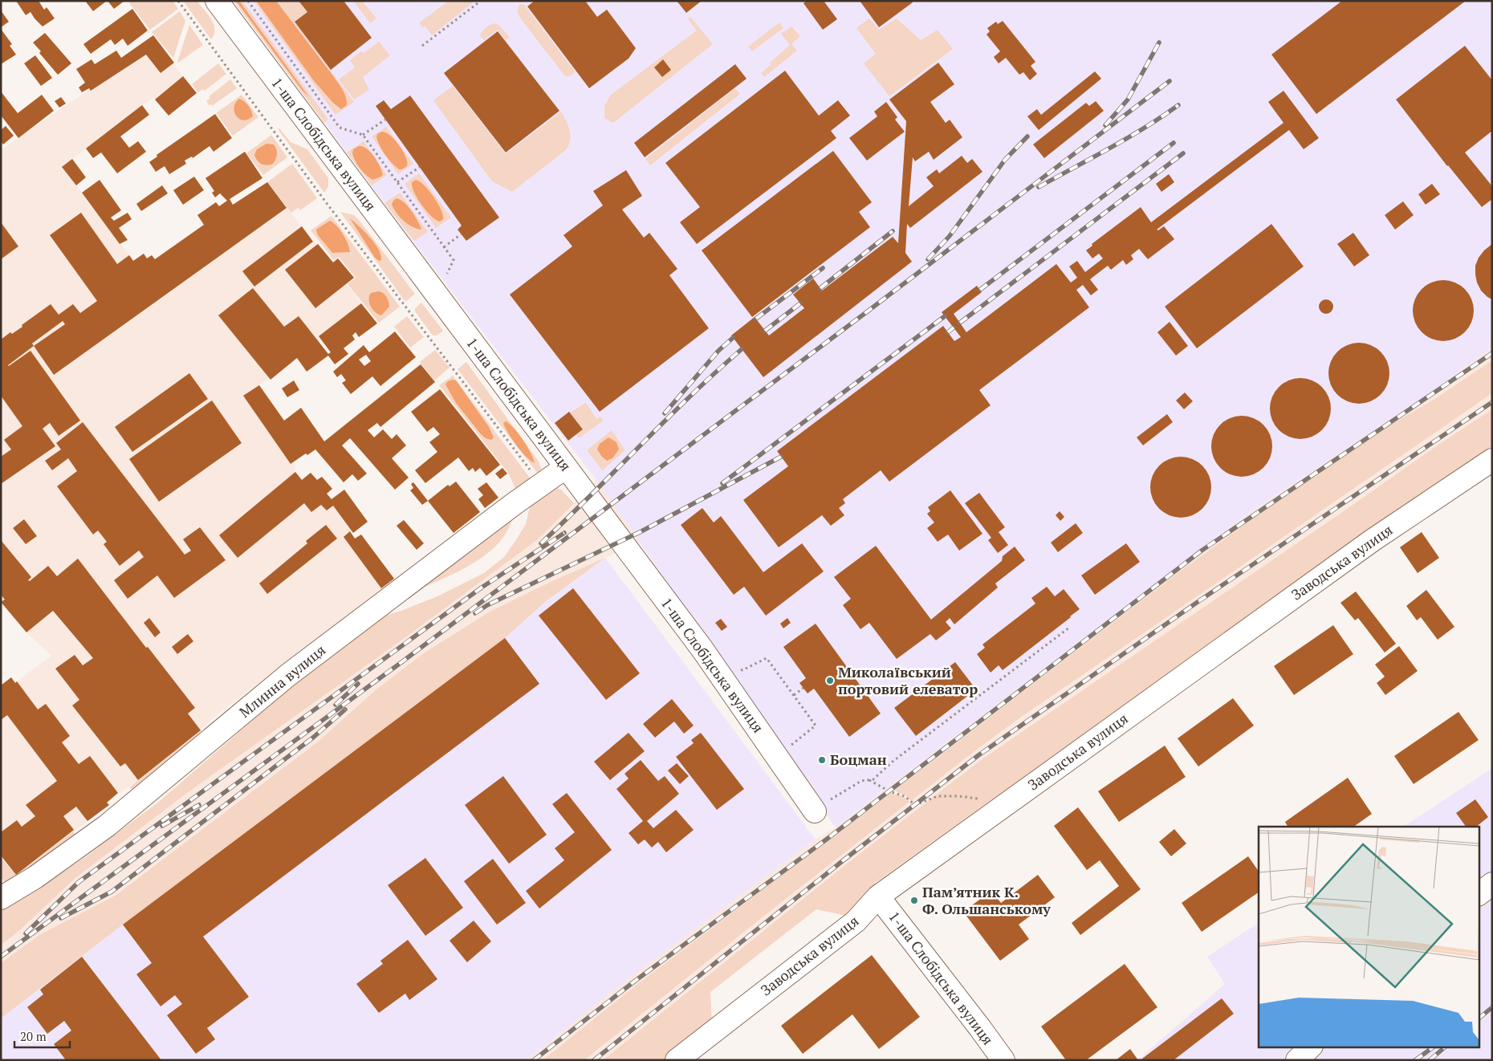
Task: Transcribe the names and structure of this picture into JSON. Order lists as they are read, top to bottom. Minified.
{"streets":{"street":["1-ша Слобідська вулиця","Заводська вулиця","Млинна вулиця"]},"crossings":[["1-ша Слобідська вулиця","Заводська вулиця"],["1-ша Слобідська вулиця","Млинна вулиця"]],"places":["Миколаївський портовий елеватор","Боцман","Пам’ятник К. Ф. Ольшанському"],"scale_bar":"20 m"}
